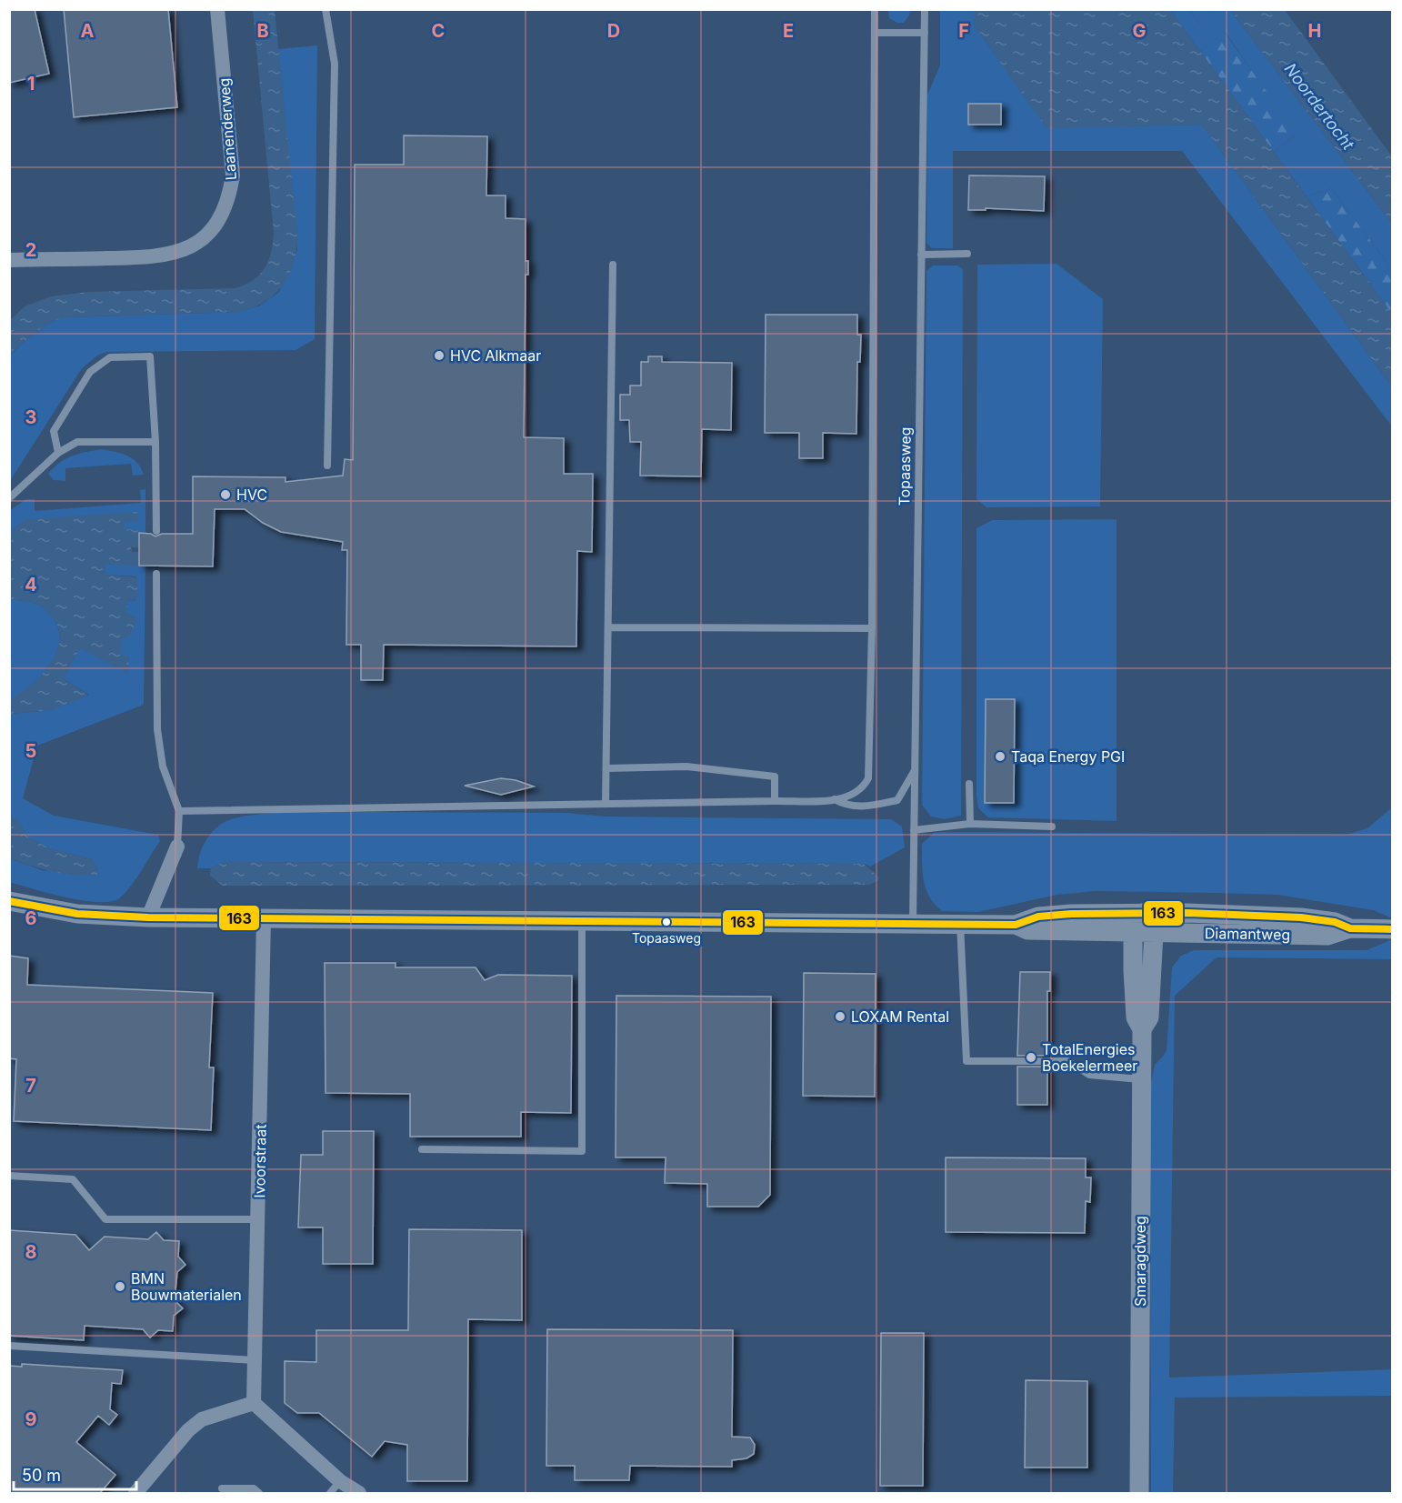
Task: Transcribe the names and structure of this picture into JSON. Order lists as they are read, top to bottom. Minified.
{"streets":{"street":["Laanenderweg","Diamantweg","Ivoorstraat","Smaragdweg"],"lane":["Topaasweg"]},"crossings":[["Topaasweg","Diamantweg"],["Diamantweg","Ivoorstraat"],["Diamantweg","Smaragdweg"]],"water":["Noordertocht"],"places":["HVC Alkmaar","HVC","Taqa Energy PGI","Topaasweg","LOXAM Rental","TotalEnergies Boekelermeer","BMN Bouwmaterialen"],"lines":["transit line 163"],"scale_bar":"50 m","grid":{"columns":["A","B","C","D","E","F","G","H"],"rows":["1","2","3","4","5","6","7","8","9"]}}
